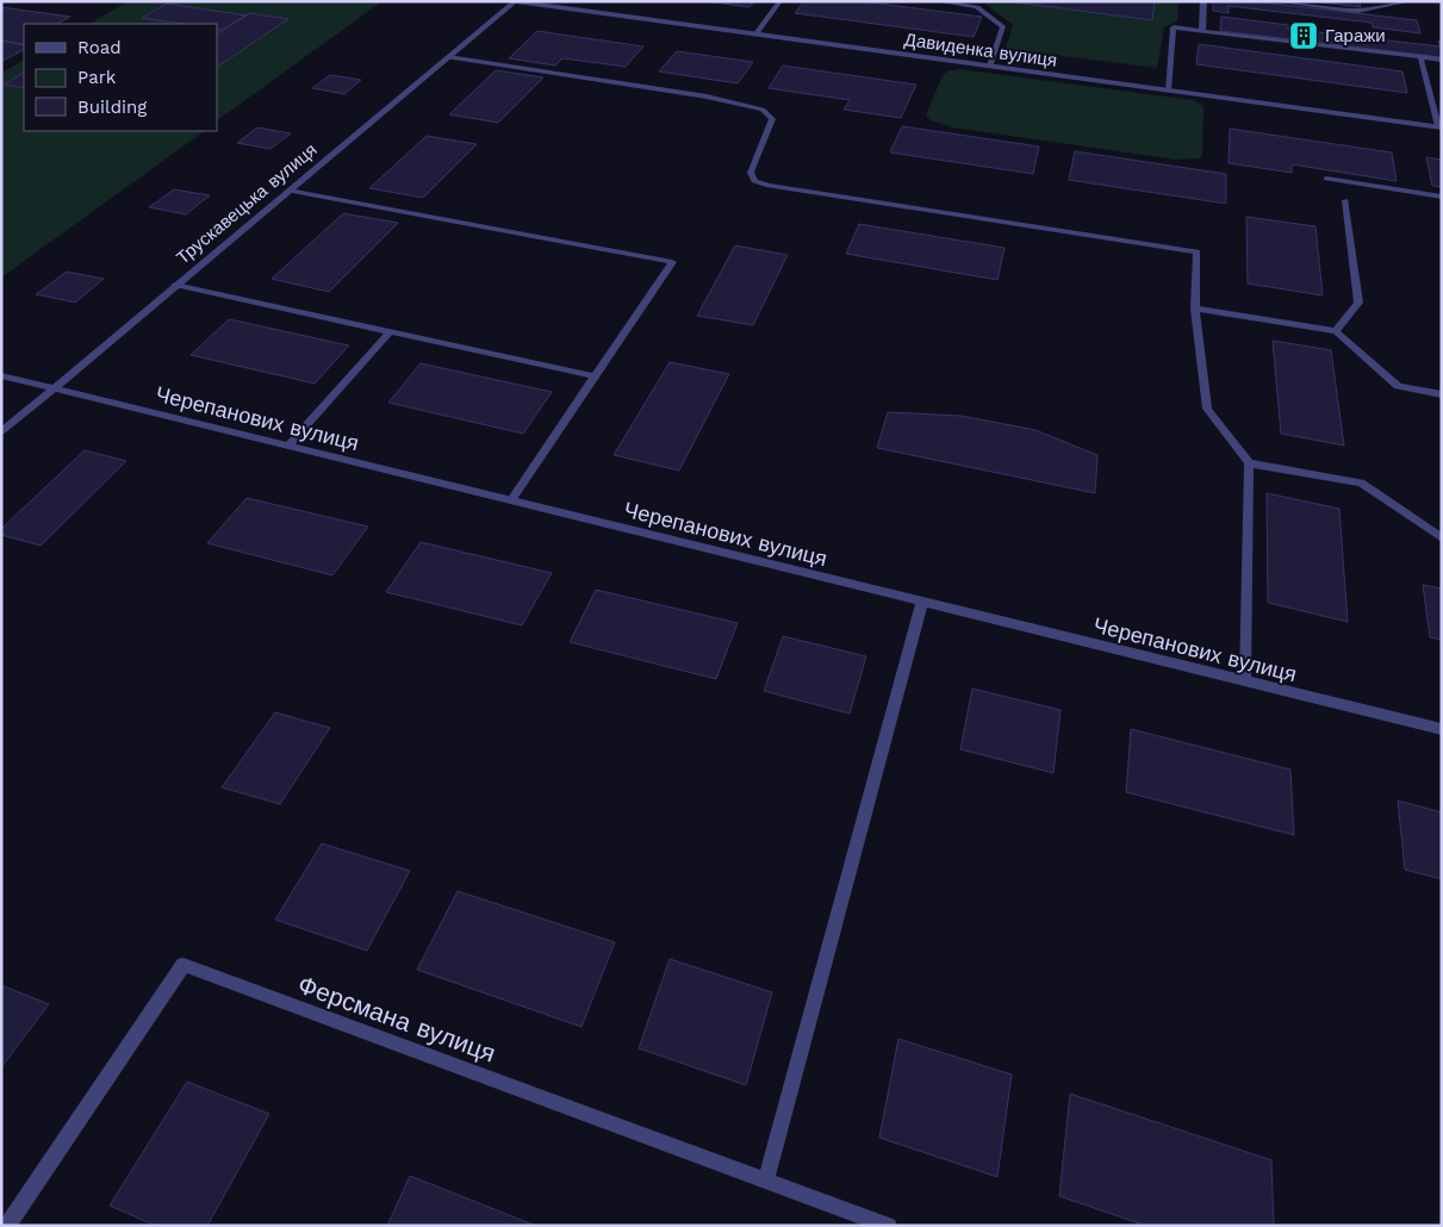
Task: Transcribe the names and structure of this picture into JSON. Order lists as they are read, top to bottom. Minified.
{"streets":{"street":["Давиденка вулиця","Трускавецька вулиця","Черепанових вулиця","Ферсмана вулиця"]},"crossings":[["Давиденка вулиця","Трускавецька вулиця"],["Трускавецька вулиця","Черепанових вулиця"]],"places":{"building":["Гаражи"]},"legend":["Road","Park","Building"]}
